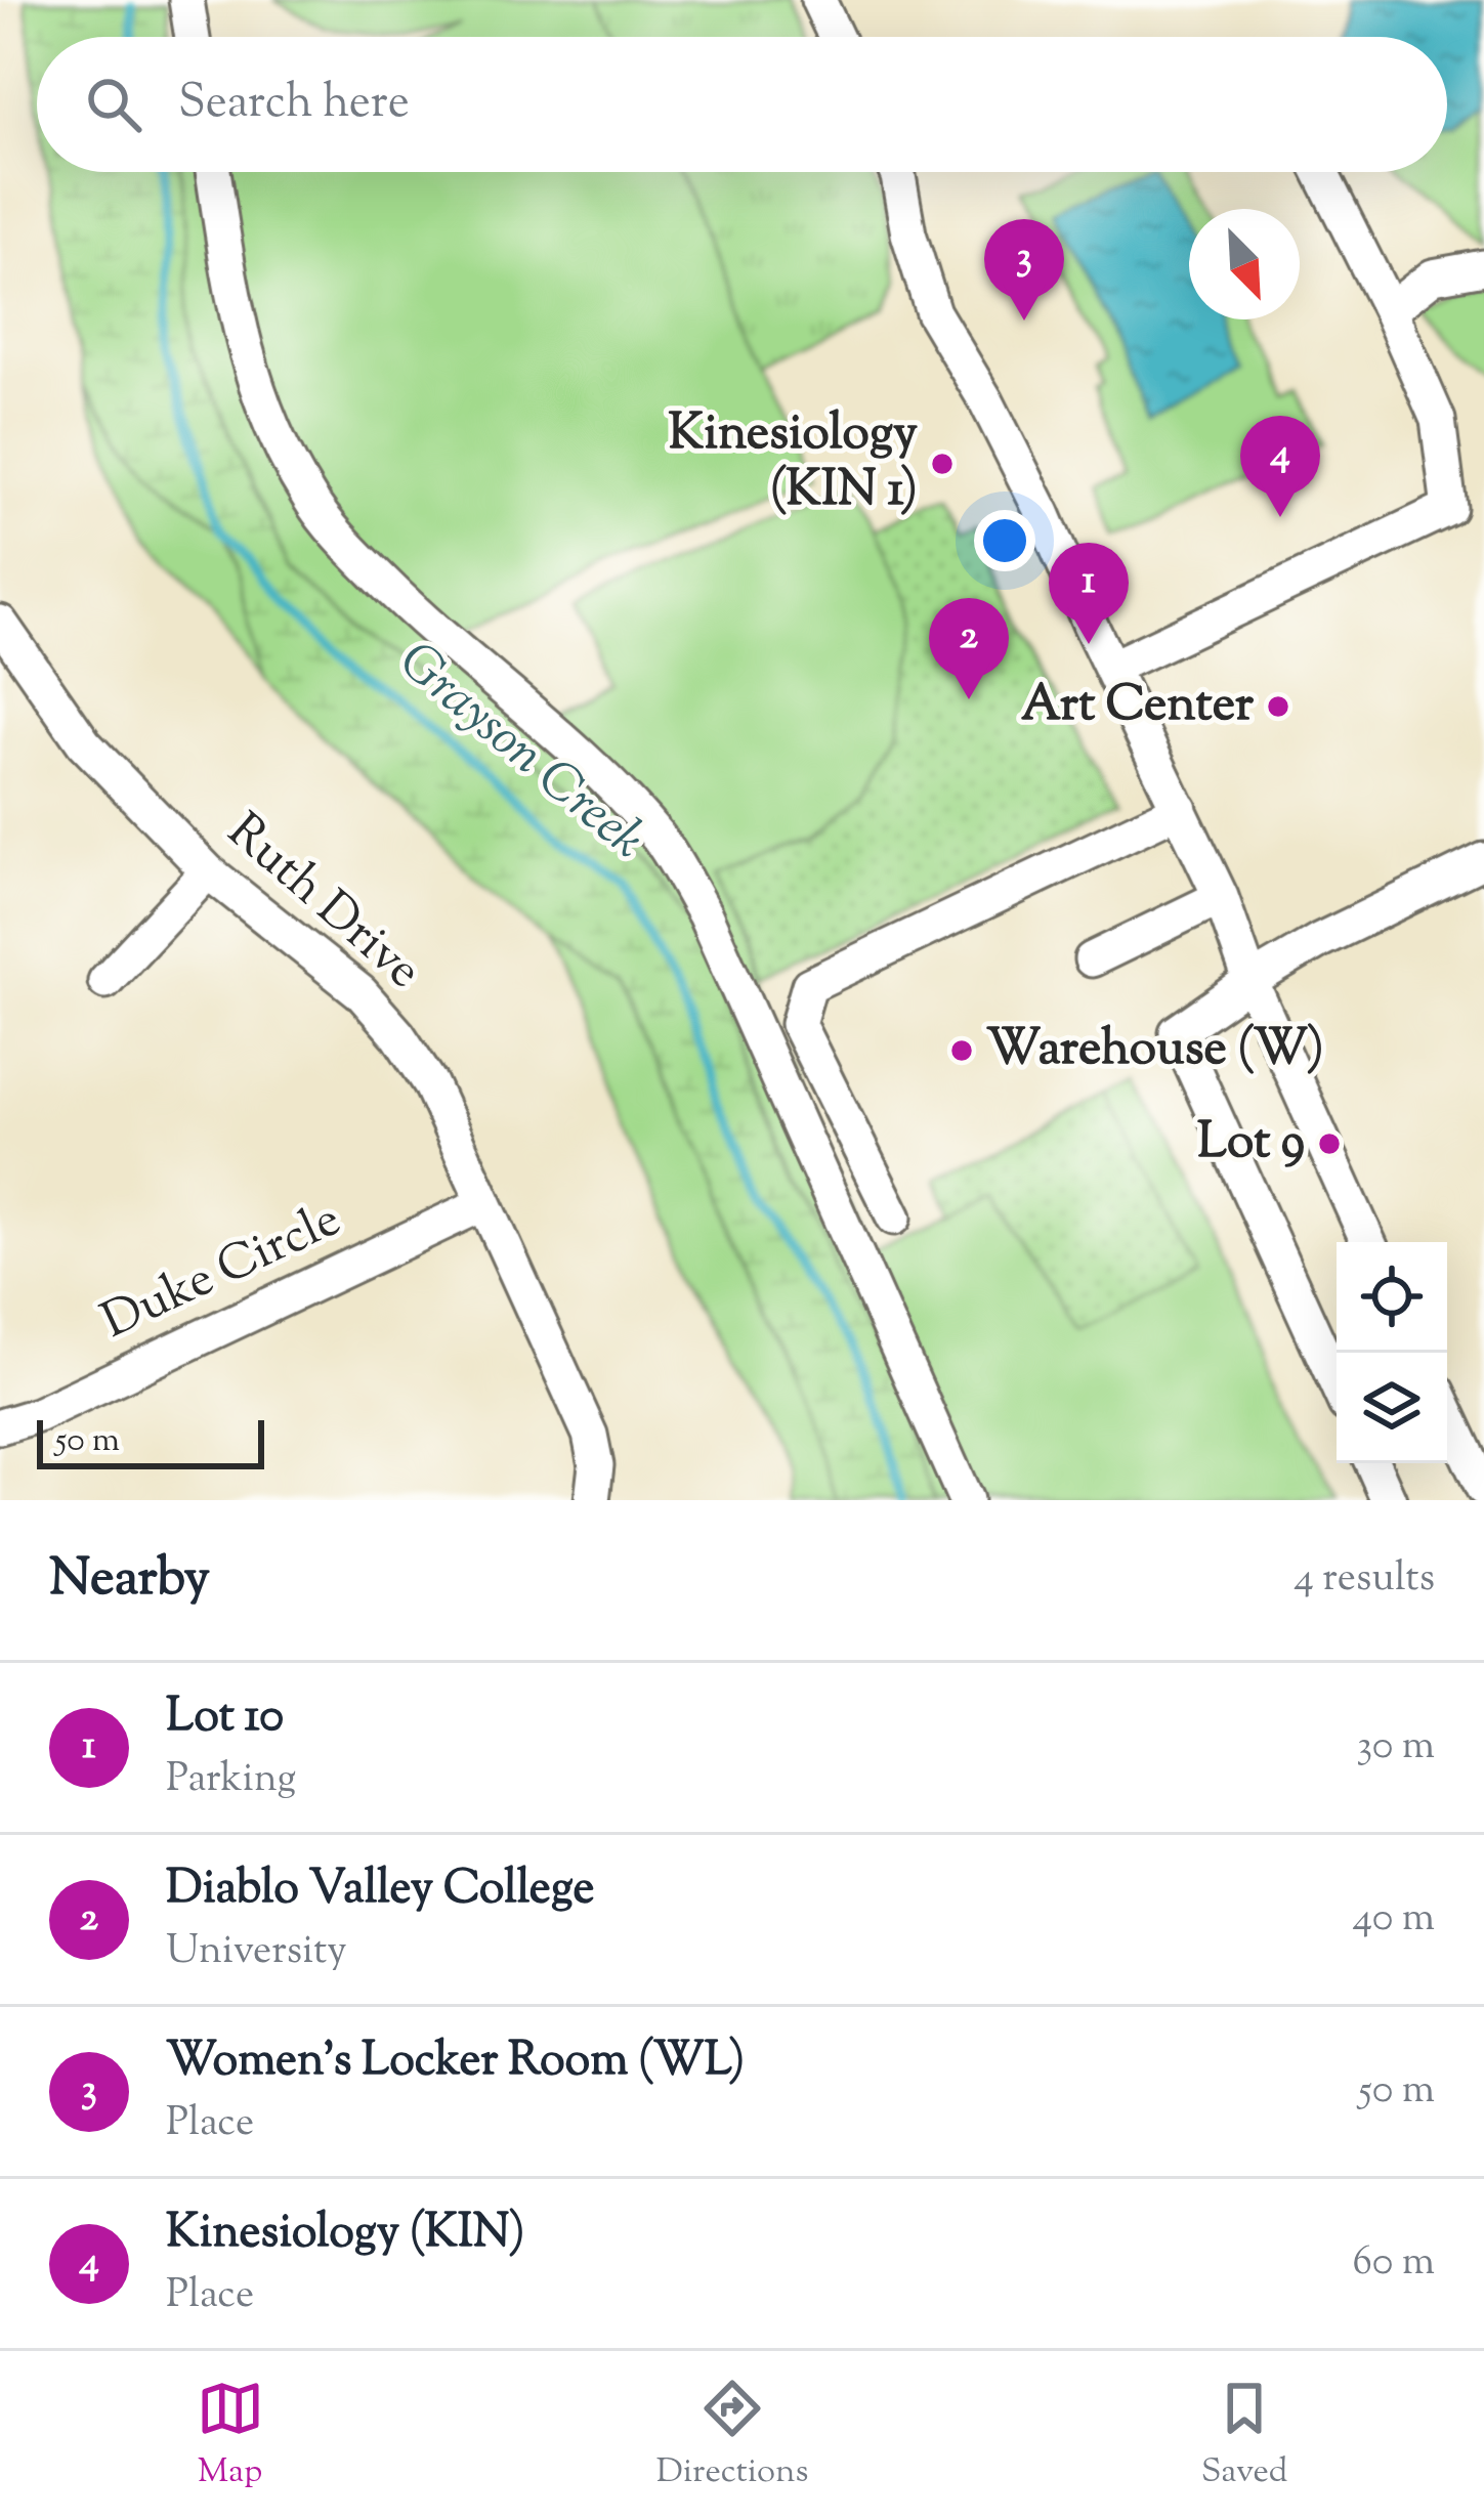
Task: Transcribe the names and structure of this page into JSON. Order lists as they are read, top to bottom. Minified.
{"streets":{"street":["Ruth Drive","Duke Circle"]},"crossings":[["Ruth Drive","Duke Circle"]],"water":["Grayson Creek"],"places":["Kinesiology (KIN 1)","Art Center","Warehouse (W)","Lot 9"],"scale_bar":"50 m","north":"bottom right","page":{"search":"Search here","pins":["3","4","1","2"],"scale":"50 m","heading":["Nearby","4 results"],"list":[{"mark":"1","name":"Lot 10","note":"Parking","value":"30 m"},{"mark":"2","name":"Diablo Valley College","note":"University","value":"40 m"},{"mark":"3","name":"Women's Locker Room (WL)","note":"Place","value":"50 m"},{"mark":"4","name":"Kinesiology (KIN)","note":"Place","value":"60 m"}],"nav":["Map","Directions","Saved"]}}
